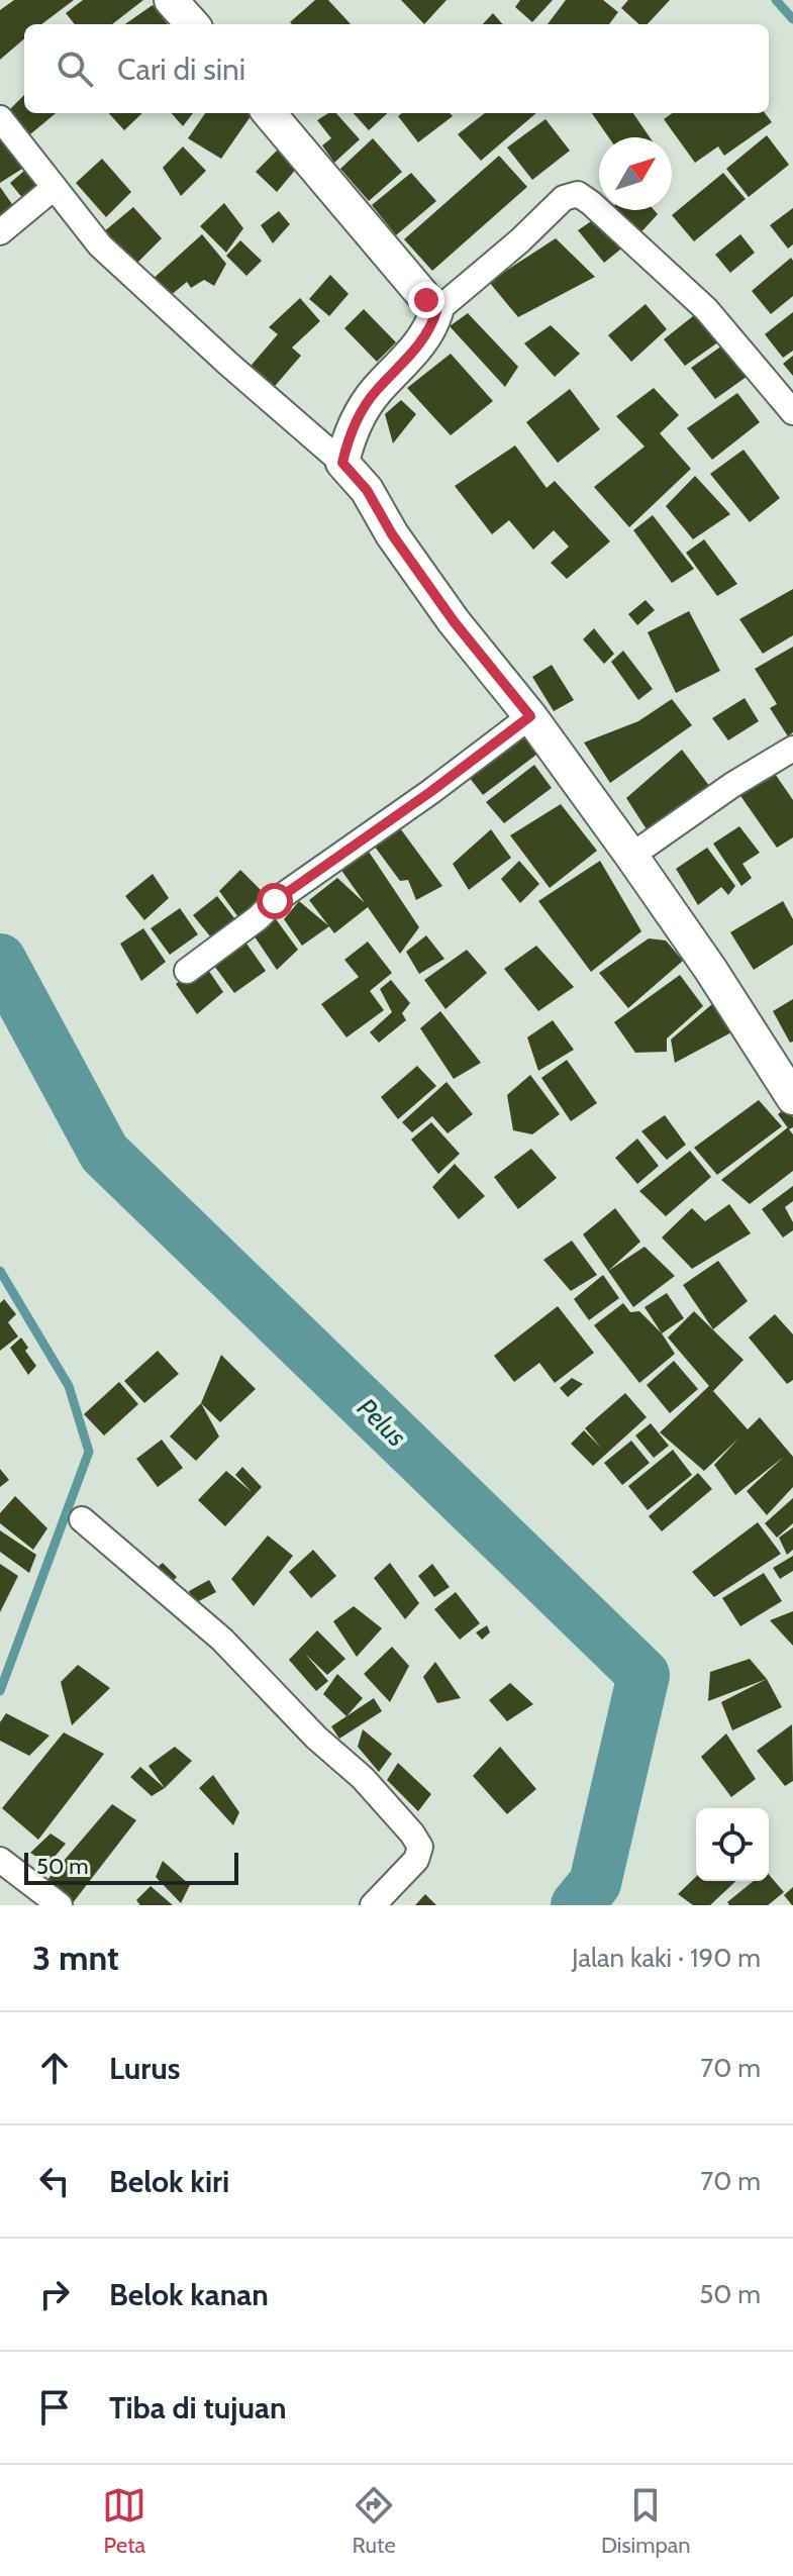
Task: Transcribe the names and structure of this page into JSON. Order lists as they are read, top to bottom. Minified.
{"water":["Pelus"],"scale_bar":"50 m","north":"top right","page":{"search":"Cari di sini","scale":"50 m","heading":["3 mnt","Jalan kaki · 190 m"],"list":[["Lurus","70 m"],["Belok kiri","70 m"],["Belok kanan","50 m"],"Tiba di tujuan"],"nav":["Peta","Rute","Disimpan"]}}
